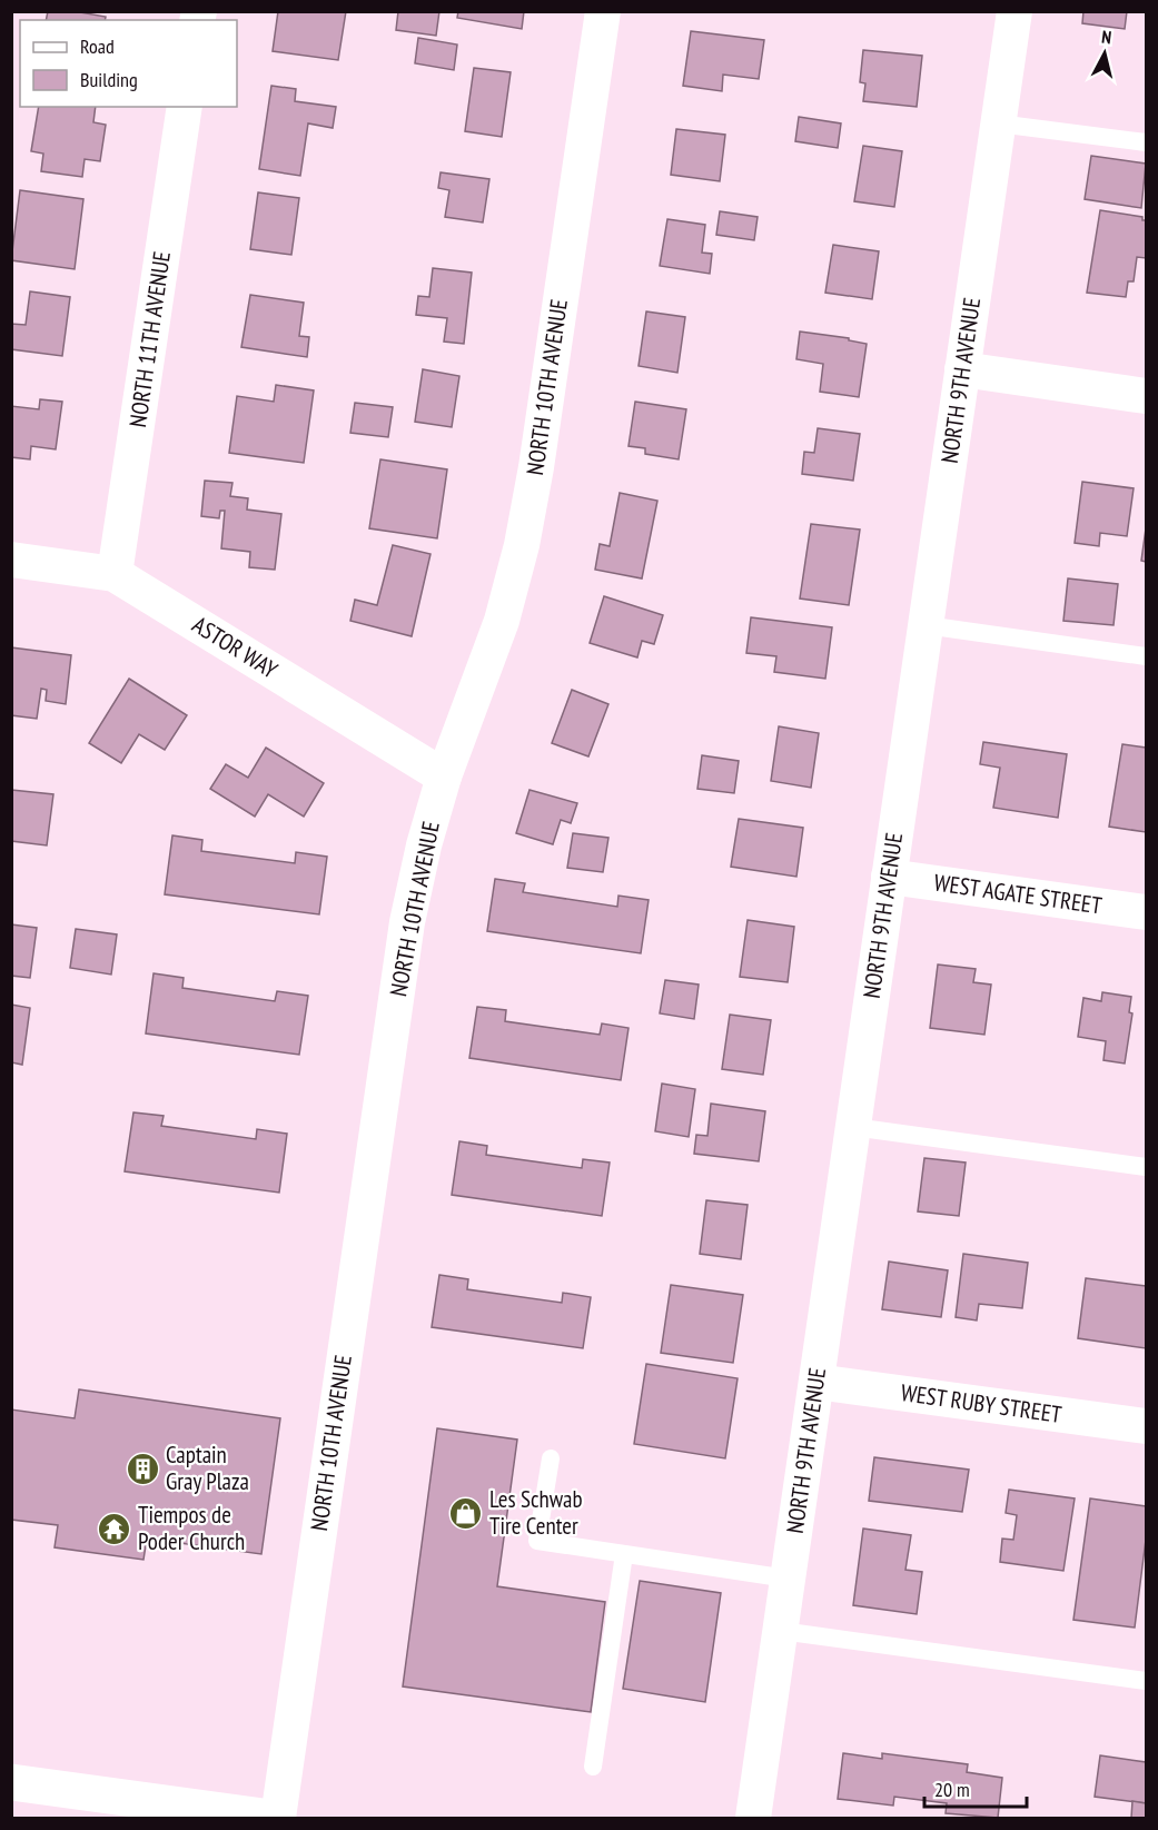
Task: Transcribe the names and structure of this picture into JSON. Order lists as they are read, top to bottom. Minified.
{"streets":{"street":["NORTH 11TH AVENUE","NORTH 9TH AVENUE","NORTH 10TH AVENUE","ASTOR WAY","WEST AGATE STREET","WEST RUBY STREET"]},"crossings":[["NORTH 11TH AVENUE","ASTOR WAY"],["NORTH 9TH AVENUE","WEST AGATE STREET"],["NORTH 9TH AVENUE","WEST RUBY STREET"],["NORTH 10TH AVENUE","ASTOR WAY"]],"places":{"building":["Captain Gray Plaza"],"shop":["Les Schwab Tire Center"],"temple":["Tiempos de Poder Church"]},"legend":["Road","Building"],"scale_bar":"20 m","north":"top"}
